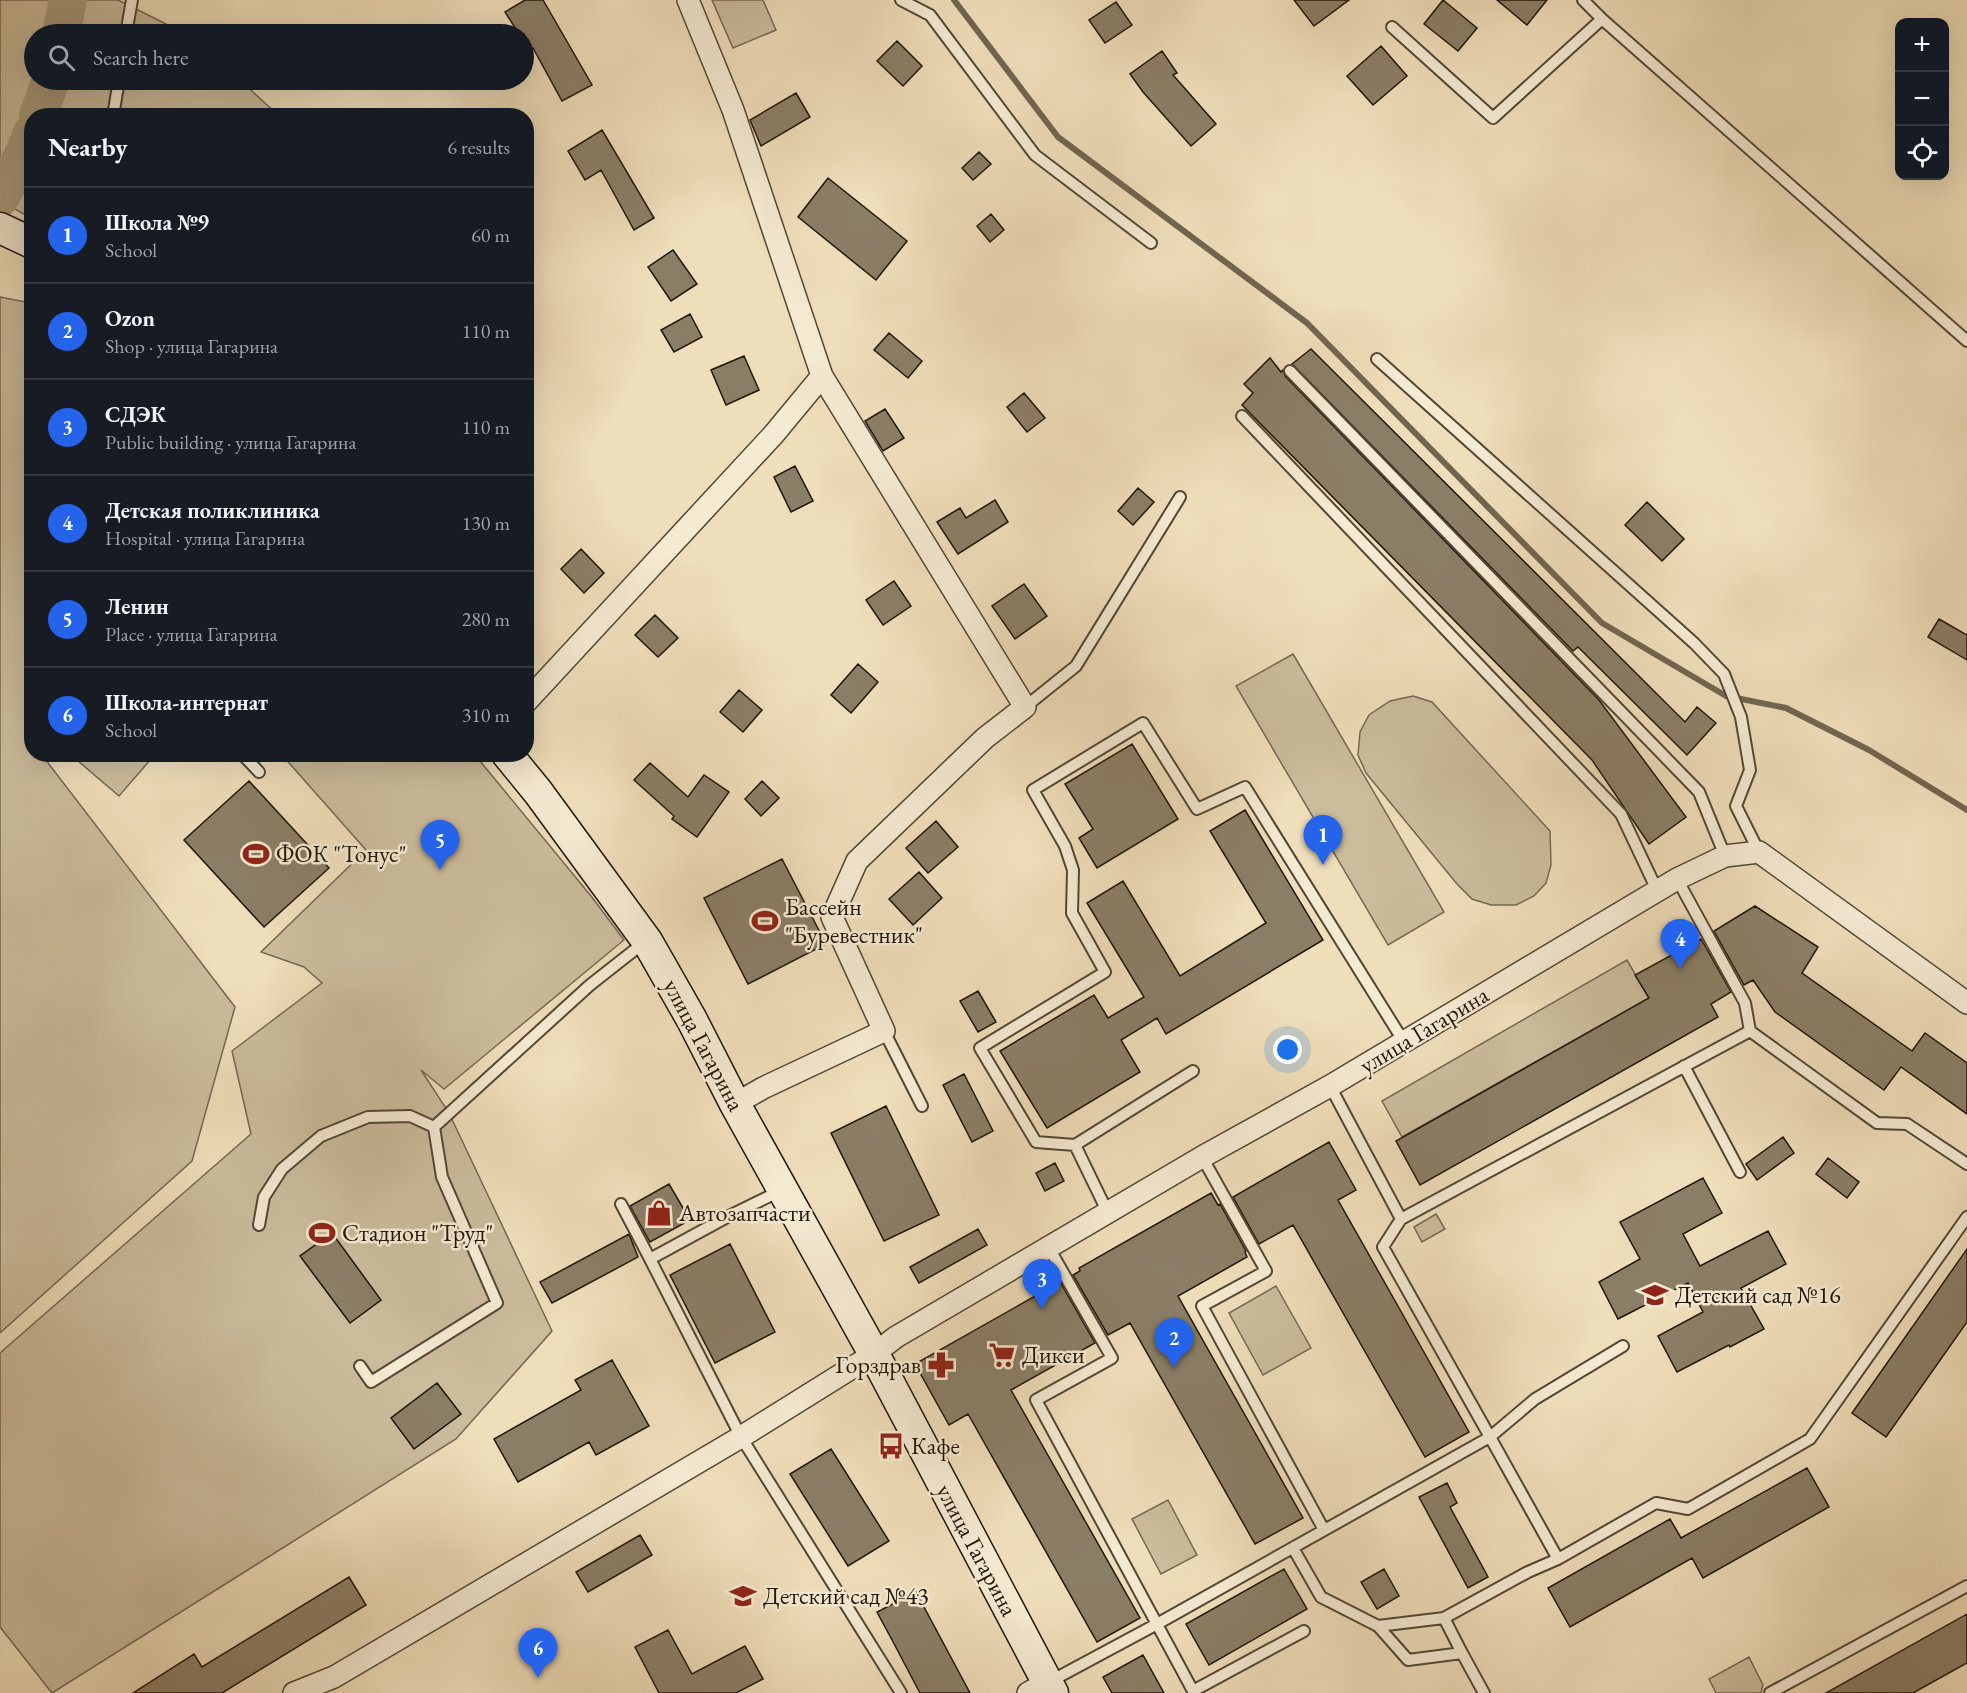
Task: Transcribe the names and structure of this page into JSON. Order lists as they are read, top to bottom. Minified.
{"streets":{"main road":["улица Гагарина"]},"places":{"sports":["ФОК \"Тонус\"","Бассейн \"Буревестник\"","Стадион \"Труд\""],"shop":["Автозапчасти"],"school or university":["Детский сад №16","Детский сад №43"],"supermarket":["Дикси"],"pharmacy":["Горздрав"],"bus stop":["Кафе"]},"page":{"map_buttons":["+","−"],"search":"Search here","heading":["Nearby","6 results"],"list":[{"mark":"1","name":"Школа №9","note":"School","value":"60 m"},{"mark":"2","name":"Ozon","note":"Shop · улица Гагарина","value":"110 m"},{"mark":"3","name":"СДЭК","note":"Public building · улица Гагарина","value":"110 m"},{"mark":"4","name":"Детская поликлиника","note":"Hospital · улица Гагарина","value":"130 m"},{"mark":"5","name":"Ленин","note":"Place · улица Гагарина","value":"280 m"},{"mark":"6","name":"Школа-интернат","note":"School","value":"310 m"}],"pins":["1","5","4","3","2","6"]}}
